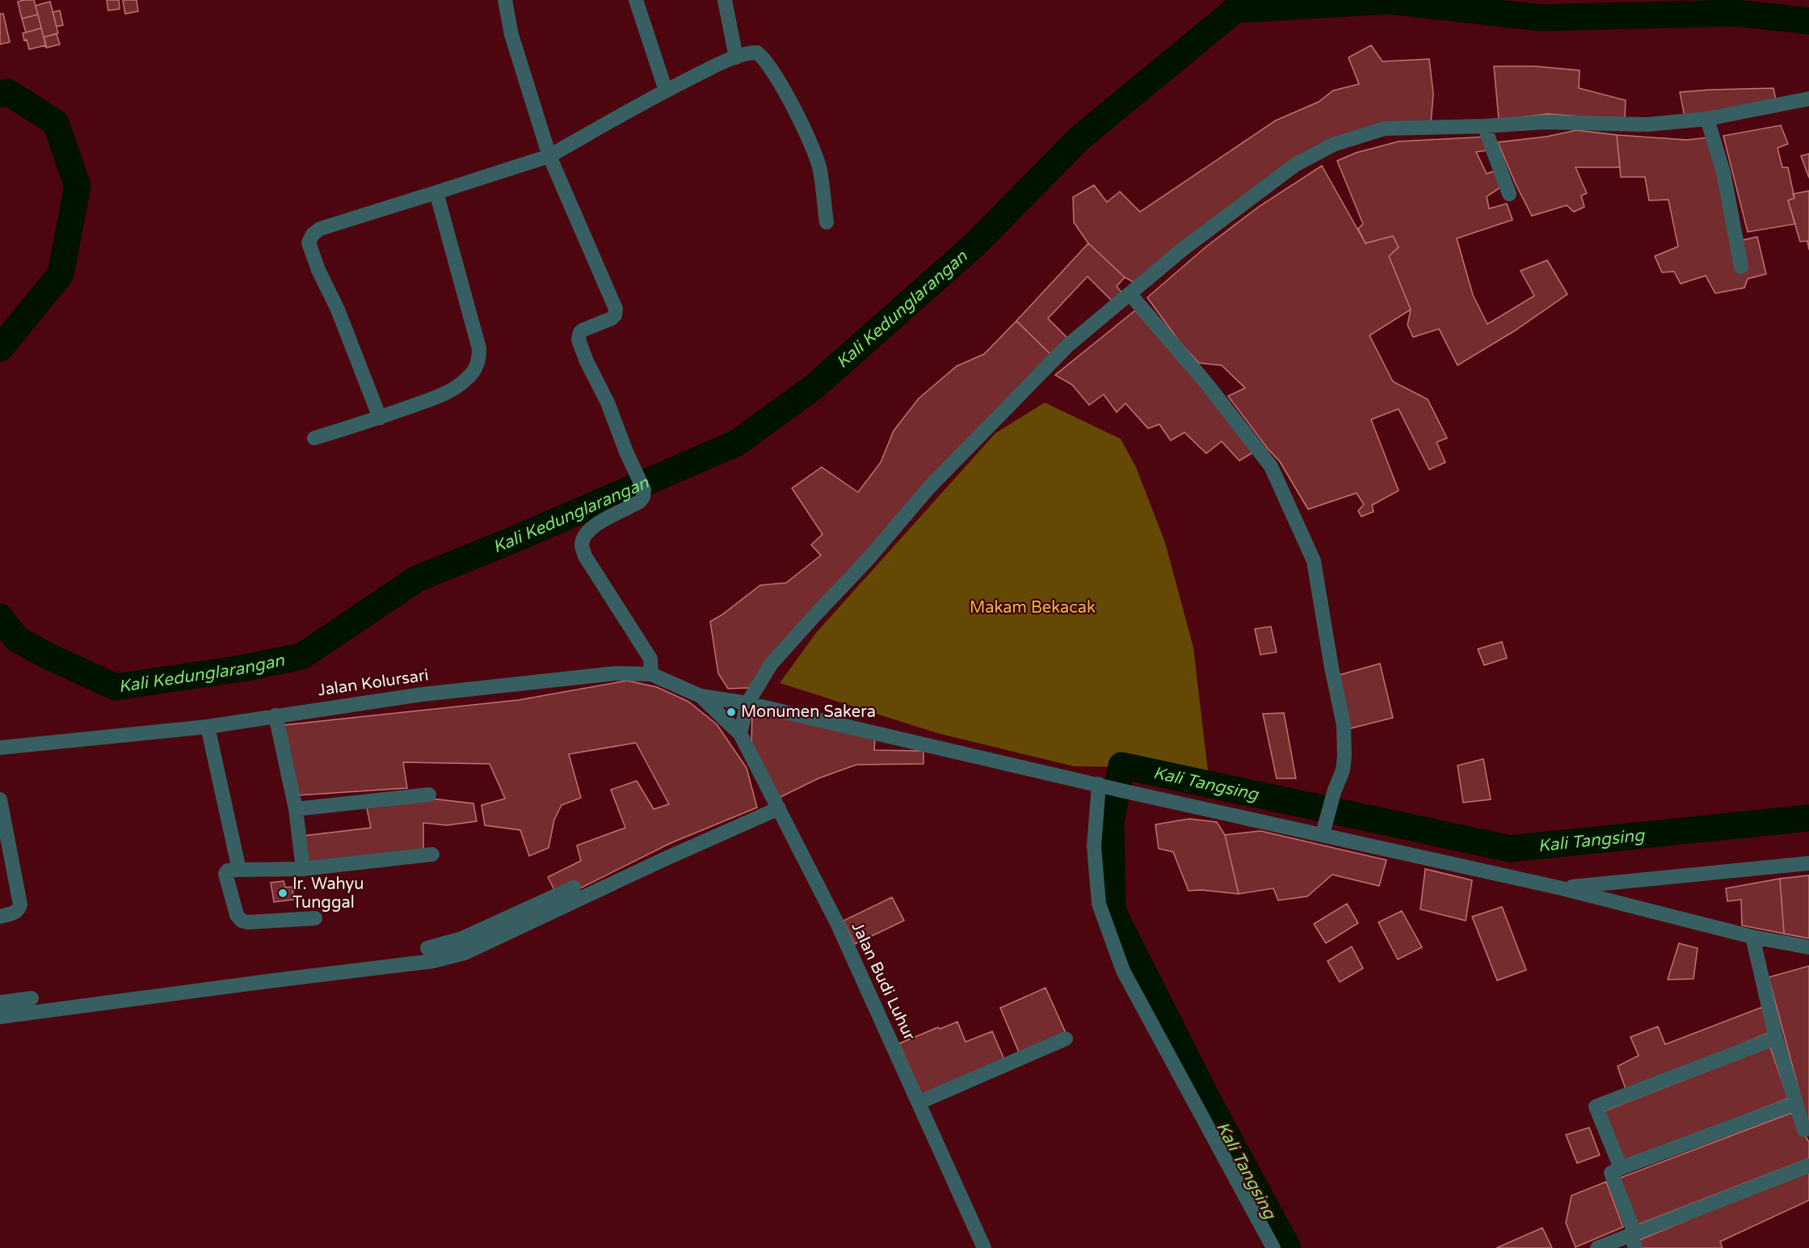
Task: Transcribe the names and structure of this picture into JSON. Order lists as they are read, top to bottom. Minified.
{"streets":{"street":["Jalan Kolursari","Jalan Budi Luhur"]},"crossings":[["Jalan Kolursari","Jalan Budi Luhur"]],"water":["Kali Kedunglarangan","Kali Tangsing"],"parks":["Makam Bekacak"],"places":["Monumen Sakera","Ir. Wahyu Tunggal"]}
